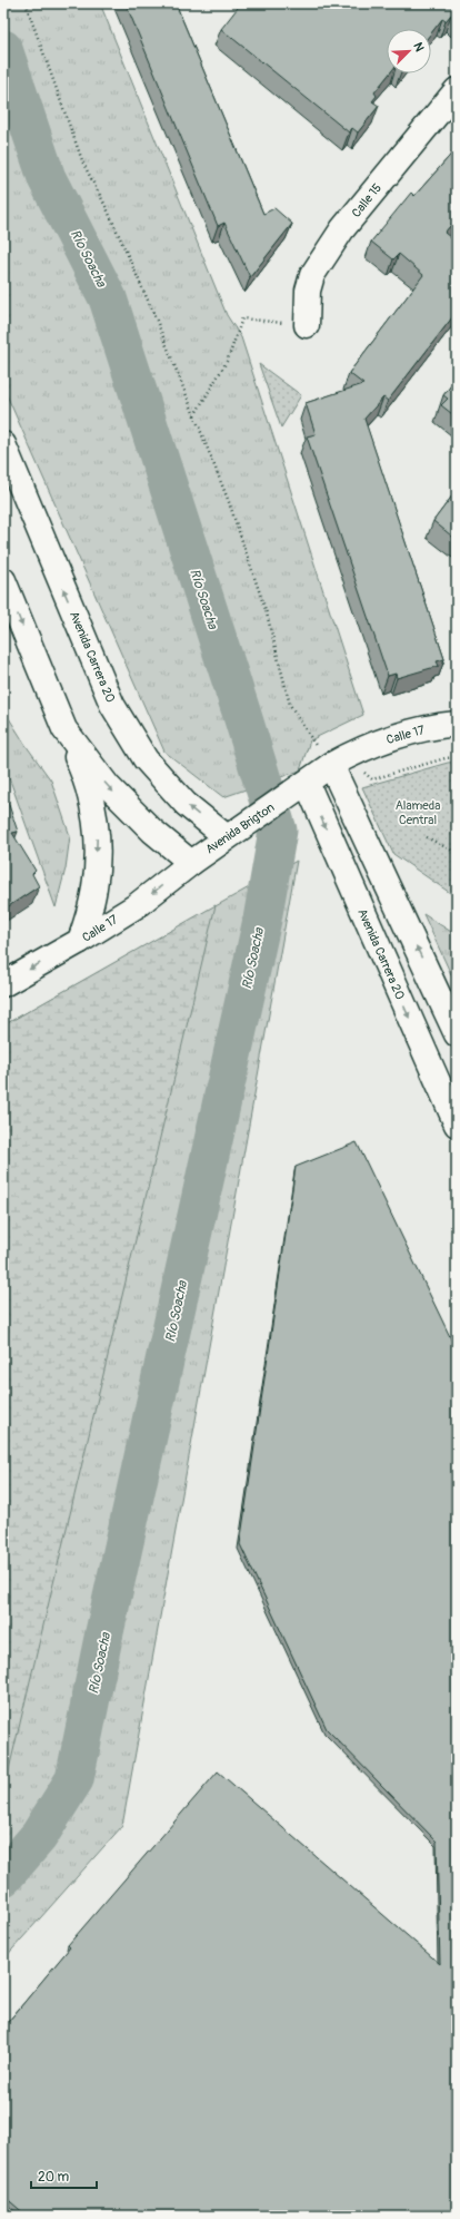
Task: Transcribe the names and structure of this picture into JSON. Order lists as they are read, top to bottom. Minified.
{"streets":{"street":["Calle 15","Avenida Carrera 20","Calle 17","Avenida Brigton"]},"crossings":[["Avenida Carrera 20","Calle 17"],["Avenida Carrera 20","Avenida Brigton"],["Calle 17","Avenida Brigton"]],"one_way":["Calle 17"],"water":["Río Soacha"],"parks":["Alameda Central"],"scale_bar":"20 m","north":"top right"}
